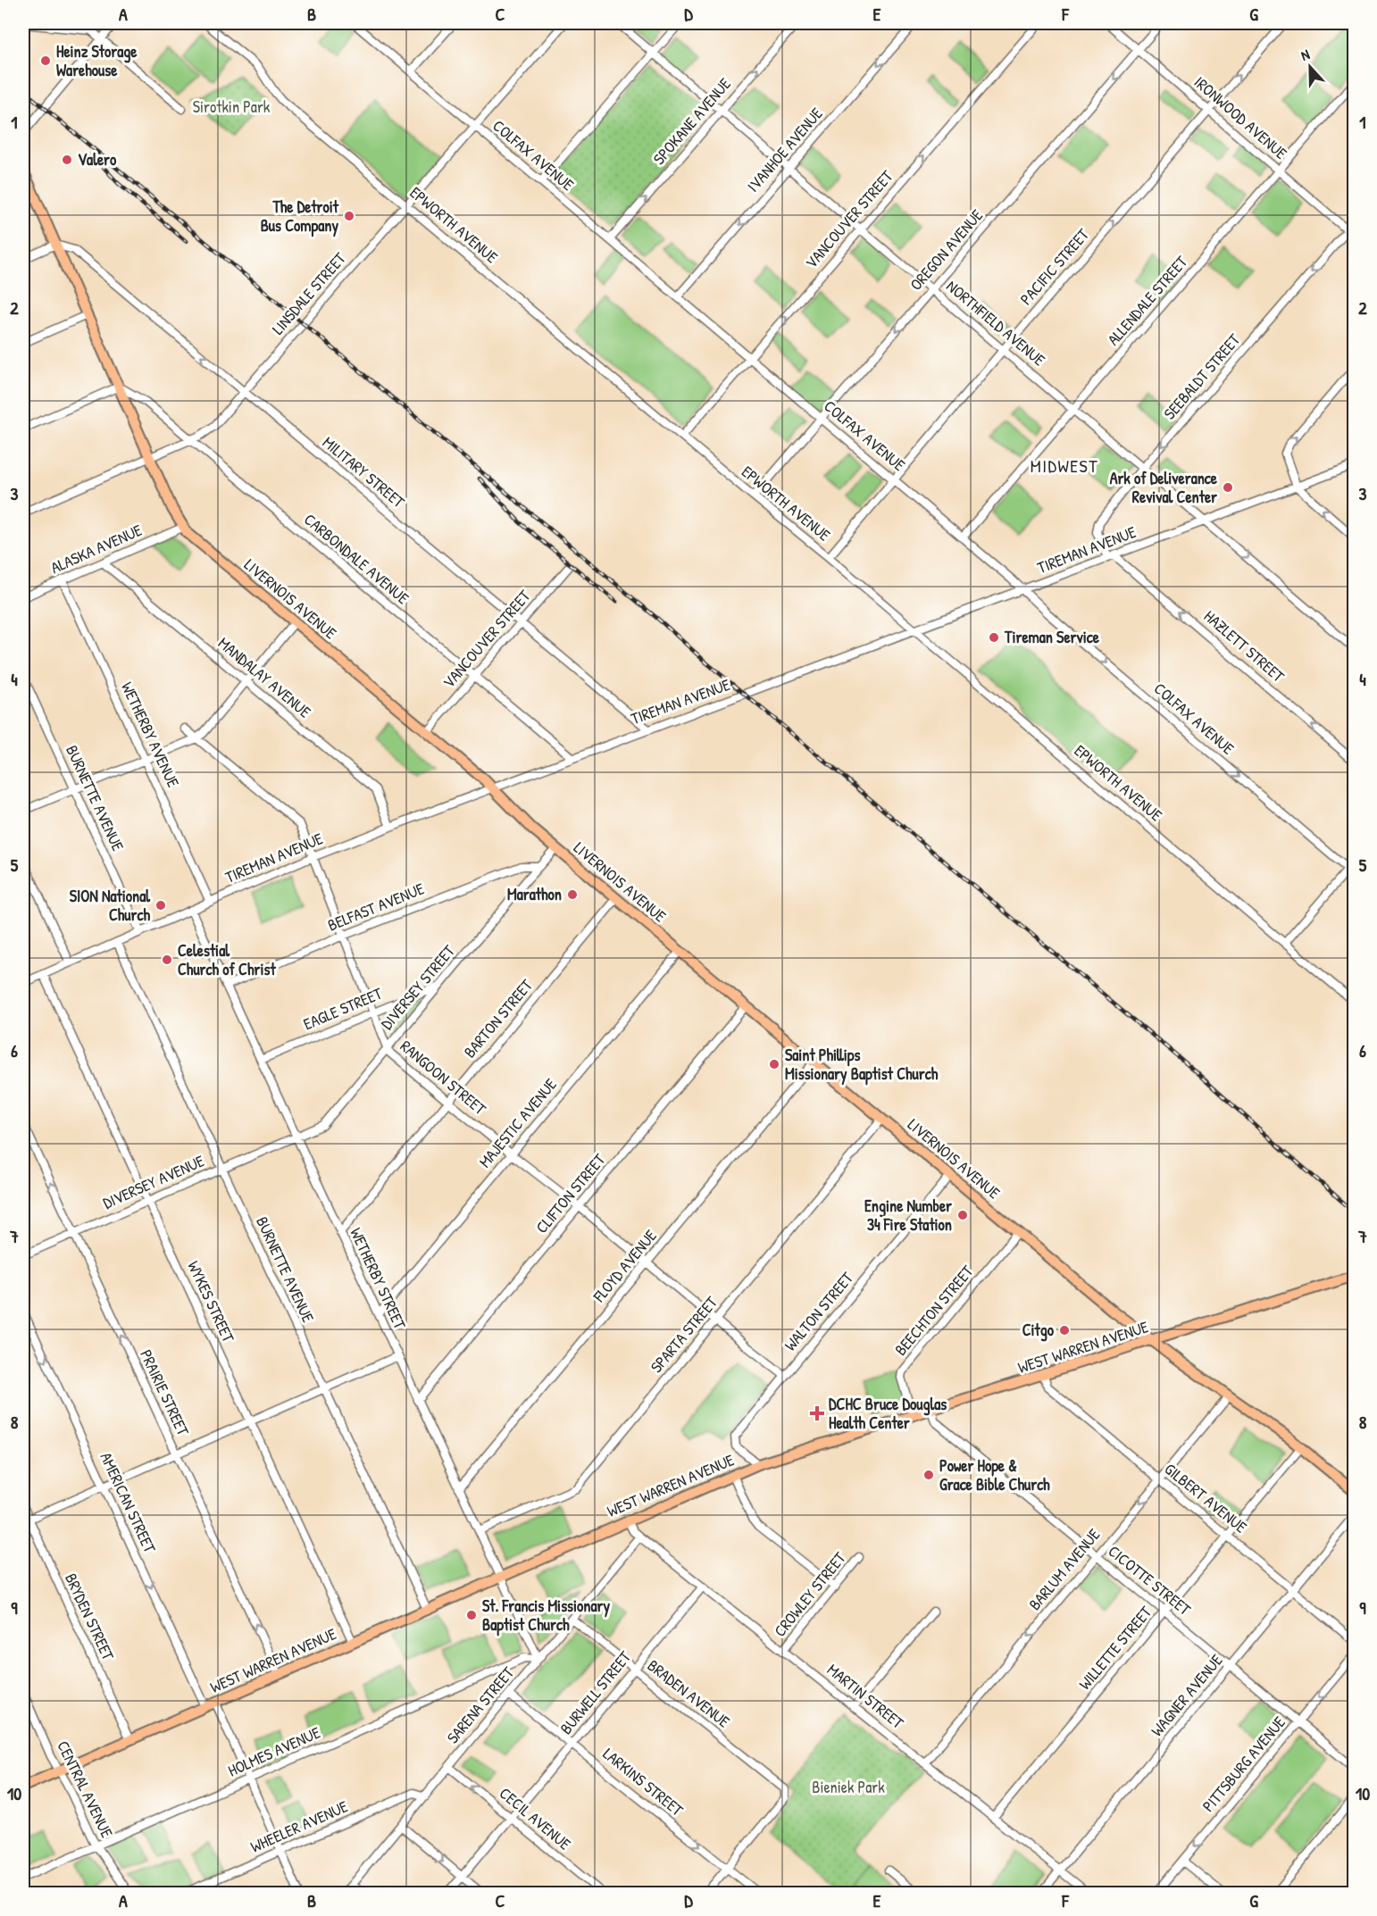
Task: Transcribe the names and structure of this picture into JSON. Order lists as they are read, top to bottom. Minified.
{"streets":{"main road":["LIVERNOIS AVENUE","WEST WARREN AVENUE"],"street":["IRONWOOD AVENUE","SPOKANE AVENUE","IVANHOE AVENUE","COLFAX AVENUE","VANCOUVER STREET","EPWORTH AVENUE","OREGON AVENUE","PACIFIC STREET","LINSDALE STREET","ALLENDALE STREET","NORTHFIELD AVENUE","SEEBALDT STREET","MILITARY STREET","ALASKA AVENUE","TIREMAN AVENUE","CARBONDALE AVENUE","HAZLETT STREET","MANDALAY AVENUE","WETHERBY AVENUE","BURNETTE AVENUE","BELFAST AVENUE","DIVERSEY STREET","EAGLE STREET","BARTON STREET","RANGOON STREET","MAJESTIC AVENUE","DIVERSEY AVENUE","CLIFTON STREET","FLOYD AVENUE","WETHERBY STREET","WYKES STREET","BEECHTON STREET","WALTON STREET","SPARTA STREET","PRAIRIE STREET","GILBERT AVENUE","AMERICAN STREET","BARLUM AVENUE","CICOTTE STREET","CROWLEY STREET","BRYDEN STREET","WILLETTE STREET","BURWELL STREET","BRADEN AVENUE","WAGNER AVENUE","MARTIN STREET","SARENA STREET","HOLMES AVENUE","PITTSBURG AVENUE","LARKINS STREET","CENTRAL AVENUE","CECIL AVENUE","WHEELER AVENUE"]},"crossings":[["IRONWOOD AVENUE","OREGON AVENUE"],["IRONWOOD AVENUE","PACIFIC STREET"],["IRONWOOD AVENUE","ALLENDALE STREET"],["IRONWOOD AVENUE","SEEBALDT STREET"],["SPOKANE AVENUE","COLFAX AVENUE"],["SPOKANE AVENUE","NORTHFIELD AVENUE"],["IVANHOE AVENUE","COLFAX AVENUE"],["IVANHOE AVENUE","NORTHFIELD AVENUE"],["COLFAX AVENUE","VANCOUVER STREET"],["COLFAX AVENUE","OREGON AVENUE"],["COLFAX AVENUE","PACIFIC STREET"],["COLFAX AVENUE","LINSDALE STREET"],["COLFAX AVENUE","ALLENDALE STREET"],["COLFAX AVENUE","TIREMAN AVENUE"],["VANCOUVER STREET","EPWORTH AVENUE"],["VANCOUVER STREET","NORTHFIELD AVENUE"],["VANCOUVER STREET","MILITARY STREET"],["VANCOUVER STREET","CARBONDALE AVENUE"],["VANCOUVER STREET","LIVERNOIS AVENUE"],["EPWORTH AVENUE","OREGON AVENUE"],["EPWORTH AVENUE","PACIFIC STREET"],["EPWORTH AVENUE","LINSDALE STREET"],["EPWORTH AVENUE","TIREMAN AVENUE"],["OREGON AVENUE","NORTHFIELD AVENUE"],["PACIFIC STREET","NORTHFIELD AVENUE"],["LINSDALE STREET","MILITARY STREET"],["LINSDALE STREET","CARBONDALE AVENUE"],["LINSDALE STREET","LIVERNOIS AVENUE"],["ALLENDALE STREET","NORTHFIELD AVENUE"],["NORTHFIELD AVENUE","SEEBALDT STREET"],["NORTHFIELD AVENUE","TIREMAN AVENUE"],["SEEBALDT STREET","TIREMAN AVENUE"],["SEEBALDT STREET","HAZLETT STREET"],["MILITARY STREET","TIREMAN AVENUE"],["MILITARY STREET","LIVERNOIS AVENUE"],["ALASKA AVENUE","LIVERNOIS AVENUE"],["ALASKA AVENUE","MANDALAY AVENUE"],["ALASKA AVENUE","WETHERBY AVENUE"],["TIREMAN AVENUE","CARBONDALE AVENUE"],["TIREMAN AVENUE","LIVERNOIS AVENUE"],["TIREMAN AVENUE","HAZLETT STREET"],["TIREMAN AVENUE","MANDALAY AVENUE"],["TIREMAN AVENUE","WETHERBY AVENUE"],["TIREMAN AVENUE","BURNETTE AVENUE"],["TIREMAN AVENUE","RANGOON STREET"],["TIREMAN AVENUE","WETHERBY STREET"],["TIREMAN AVENUE","WYKES STREET"],["CARBONDALE AVENUE","LIVERNOIS AVENUE"],["LIVERNOIS AVENUE","DIVERSEY STREET"],["LIVERNOIS AVENUE","BARTON STREET"],["LIVERNOIS AVENUE","MAJESTIC AVENUE"],["LIVERNOIS AVENUE","CLIFTON STREET"],["LIVERNOIS AVENUE","FLOYD AVENUE"],["LIVERNOIS AVENUE","BEECHTON STREET"],["LIVERNOIS AVENUE","WALTON STREET"],["LIVERNOIS AVENUE","SPARTA STREET"],["LIVERNOIS AVENUE","WEST WARREN AVENUE"],["LIVERNOIS AVENUE","BARLUM AVENUE"],["LIVERNOIS AVENUE","WILLETTE STREET"],["BURNETTE AVENUE","DIVERSEY AVENUE"],["BURNETTE AVENUE","WEST WARREN AVENUE"],["BELFAST AVENUE","DIVERSEY STREET"],["BELFAST AVENUE","RANGOON STREET"],["BELFAST AVENUE","WETHERBY STREET"],["DIVERSEY STREET","EAGLE STREET"],["DIVERSEY STREET","RANGOON STREET"],["DIVERSEY STREET","DIVERSEY AVENUE"],["DIVERSEY STREET","WETHERBY STREET"],["EAGLE STREET","RANGOON STREET"],["EAGLE STREET","WETHERBY STREET"],["BARTON STREET","RANGOON STREET"],["BARTON STREET","WETHERBY STREET"],["RANGOON STREET","MAJESTIC AVENUE"],["RANGOON STREET","CLIFTON STREET"],["RANGOON STREET","FLOYD AVENUE"],["RANGOON STREET","WALTON STREET"],["RANGOON STREET","SPARTA STREET"],["MAJESTIC AVENUE","WETHERBY STREET"],["DIVERSEY AVENUE","WETHERBY STREET"],["DIVERSEY AVENUE","WYKES STREET"],["DIVERSEY AVENUE","PRAIRIE STREET"],["CLIFTON STREET","WETHERBY STREET"],["FLOYD AVENUE","WETHERBY STREET"],["WETHERBY STREET","SPARTA STREET"],["WETHERBY STREET","WEST WARREN AVENUE"],["WETHERBY STREET","SARENA STREET"],["WETHERBY STREET","HOLMES AVENUE"],["WYKES STREET","WEST WARREN AVENUE"],["BEECHTON STREET","WEST WARREN AVENUE"],["WALTON STREET","WEST WARREN AVENUE"],["WEST WARREN AVENUE","PRAIRIE STREET"],["WEST WARREN AVENUE","GILBERT AVENUE"],["WEST WARREN AVENUE","AMERICAN STREET"],["WEST WARREN AVENUE","CICOTTE STREET"],["WEST WARREN AVENUE","BRYDEN STREET"],["WEST WARREN AVENUE","MARTIN STREET"],["WEST WARREN AVENUE","CENTRAL AVENUE"],["GILBERT AVENUE","BARLUM AVENUE"],["GILBERT AVENUE","WILLETTE STREET"],["GILBERT AVENUE","WAGNER AVENUE"],["AMERICAN STREET","HOLMES AVENUE"],["AMERICAN STREET","WHEELER AVENUE"],["BARLUM AVENUE","CICOTTE STREET"],["BARLUM AVENUE","MARTIN STREET"],["CICOTTE STREET","WILLETTE STREET"],["CICOTTE STREET","WAGNER AVENUE"],["CICOTTE STREET","PITTSBURG AVENUE"],["CROWLEY STREET","MARTIN STREET"],["WILLETTE STREET","MARTIN STREET"],["BURWELL STREET","BRADEN AVENUE"],["BURWELL STREET","MARTIN STREET"],["BURWELL STREET","LARKINS STREET"],["BURWELL STREET","CECIL AVENUE"],["BRADEN AVENUE","SARENA STREET"],["BRADEN AVENUE","LARKINS STREET"],["WAGNER AVENUE","MARTIN STREET"],["MARTIN STREET","SARENA STREET"],["SARENA STREET","HOLMES AVENUE"],["SARENA STREET","LARKINS STREET"],["SARENA STREET","CECIL AVENUE"],["SARENA STREET","WHEELER AVENUE"],["HOLMES AVENUE","CENTRAL AVENUE"]],"one_way":["SPOKANE AVENUE","IVANHOE AVENUE","VANCOUVER STREET","OREGON AVENUE","PACIFIC STREET","SEEBALDT STREET","HAZLETT STREET","PRAIRIE STREET","AMERICAN STREET","BARLUM AVENUE","PITTSBURG AVENUE","LARKINS STREET","CECIL AVENUE"],"districts":["MIDWEST"],"parks":["Sirotkin Park","Bieniek Park"],"places":{"other":["Heinz Storage Warehouse","Valero","The Detroit Bus Company","Ark of Deliverance Revival Center","Tireman Service","Marathon","SION National Church","Celestial Church of Christ","Saint Phillips Missionary Baptist Church","Engine Number 34 Fire Station","Citgo","Power Hope & Grace Bible Church","St. Francis Missionary Baptist Church"],"health":["DCHC Bruce Douglas Health Center"]},"north":"top","grid":{"columns":["A","B","C","D","E","F","G"],"rows":["1","2","3","4","5","6","7","8","9","10"]}}
